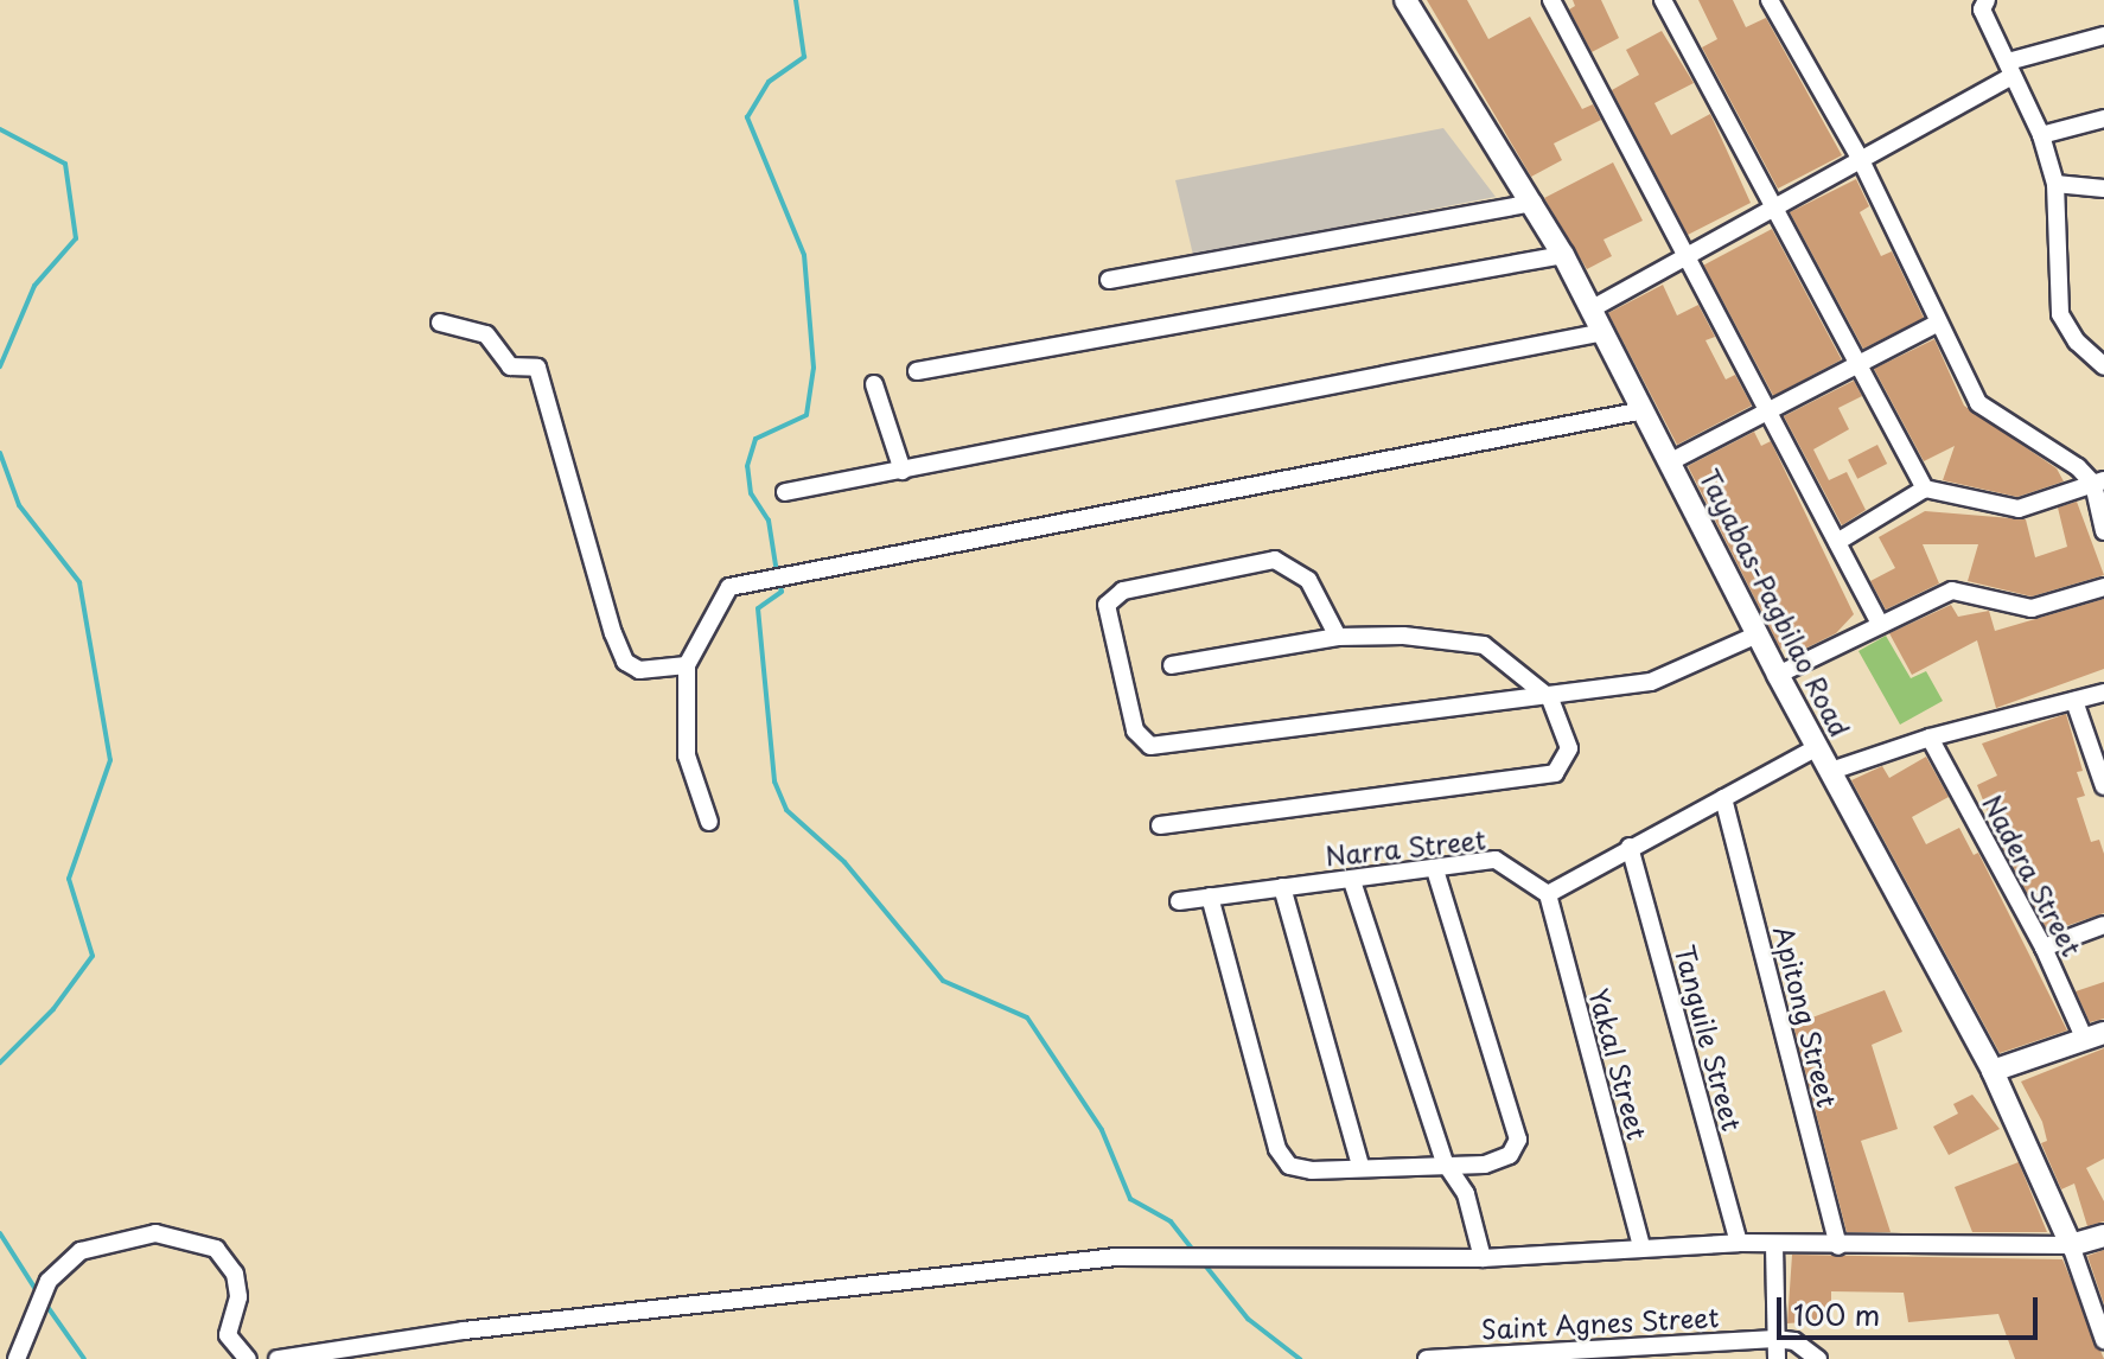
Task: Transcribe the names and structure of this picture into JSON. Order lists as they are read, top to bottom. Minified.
{"streets":{"main road":["Tayabas-Pagbilao Road"],"street":["Narra Street","Nadera Street","Apitong Street","Tanguile Street","Yakal Street","Saint Agnes Street"]},"crossings":[["Narra Street","Yakal Street"]],"scale_bar":"100 m"}
